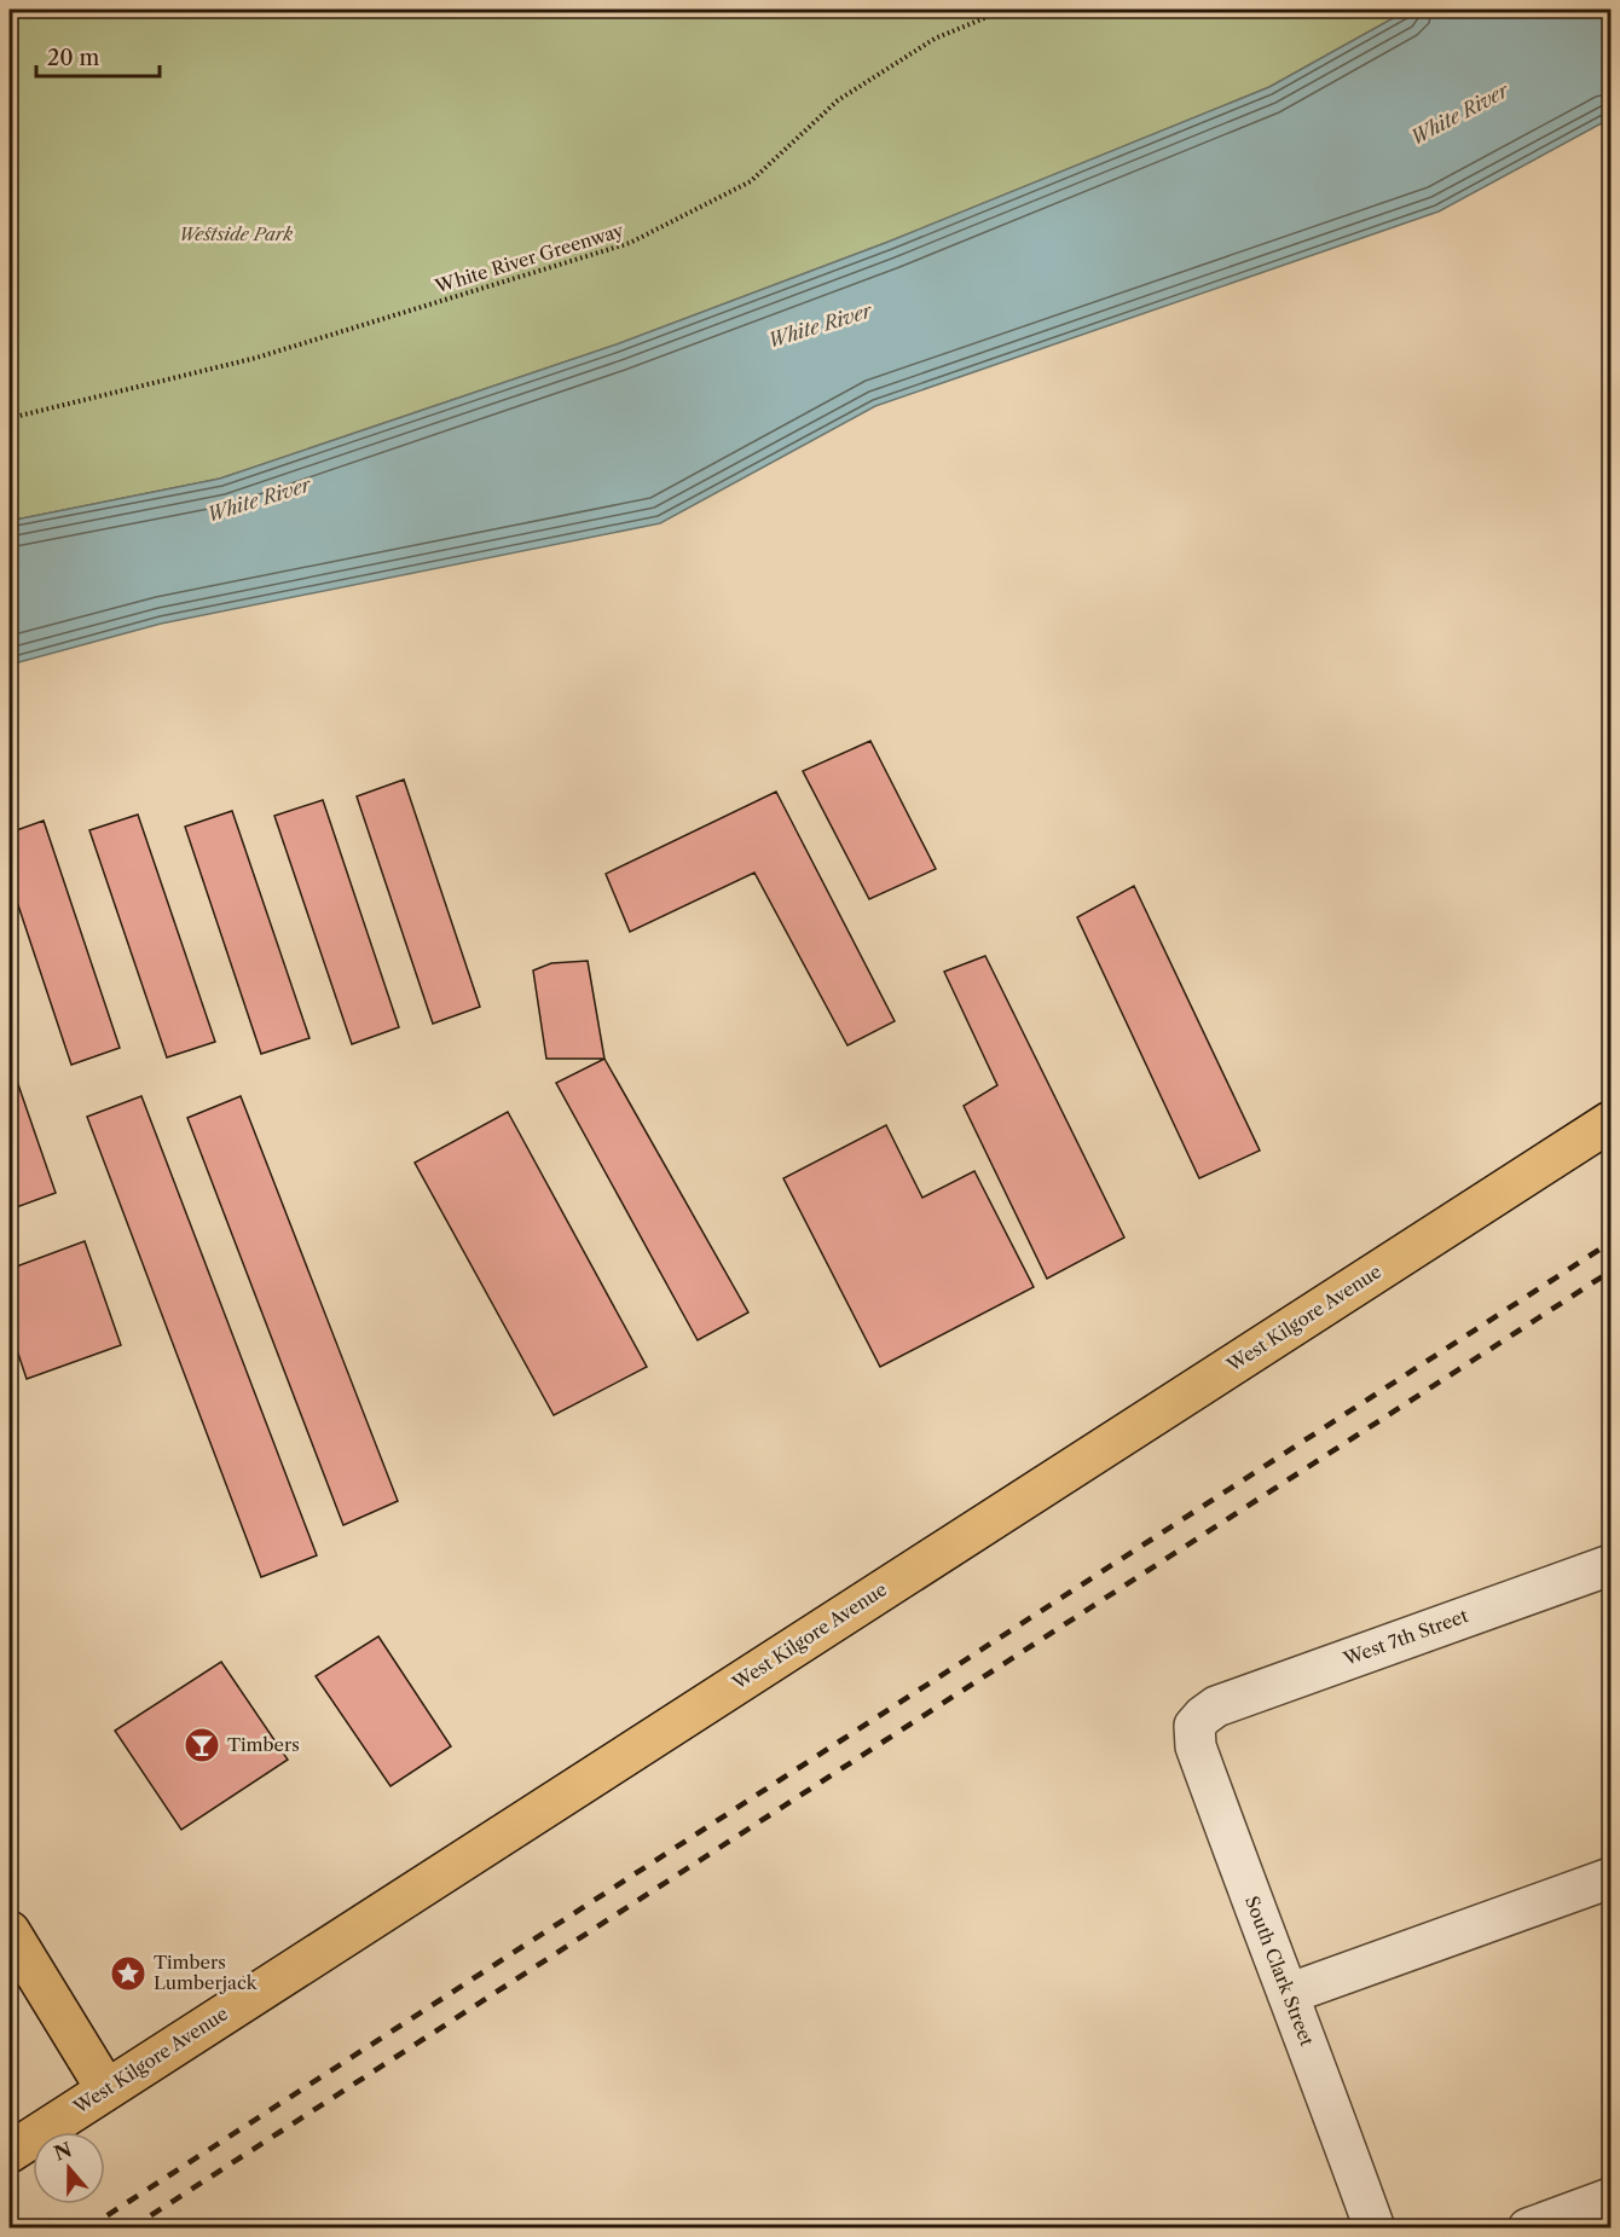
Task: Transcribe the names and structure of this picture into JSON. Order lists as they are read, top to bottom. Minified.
{"streets":{"main road":["West Kilgore Avenue"],"street":["West 7th Street","South Clark Street"],"path":["White River Greenway"]},"crossings":[["West 7th Street","South Clark Street"]],"water":["White River"],"parks":["Westside Park"],"places":{"bar":["Timbers"],"place":["Timbers Lumberjack"]},"scale_bar":"20 m","north":"top"}
